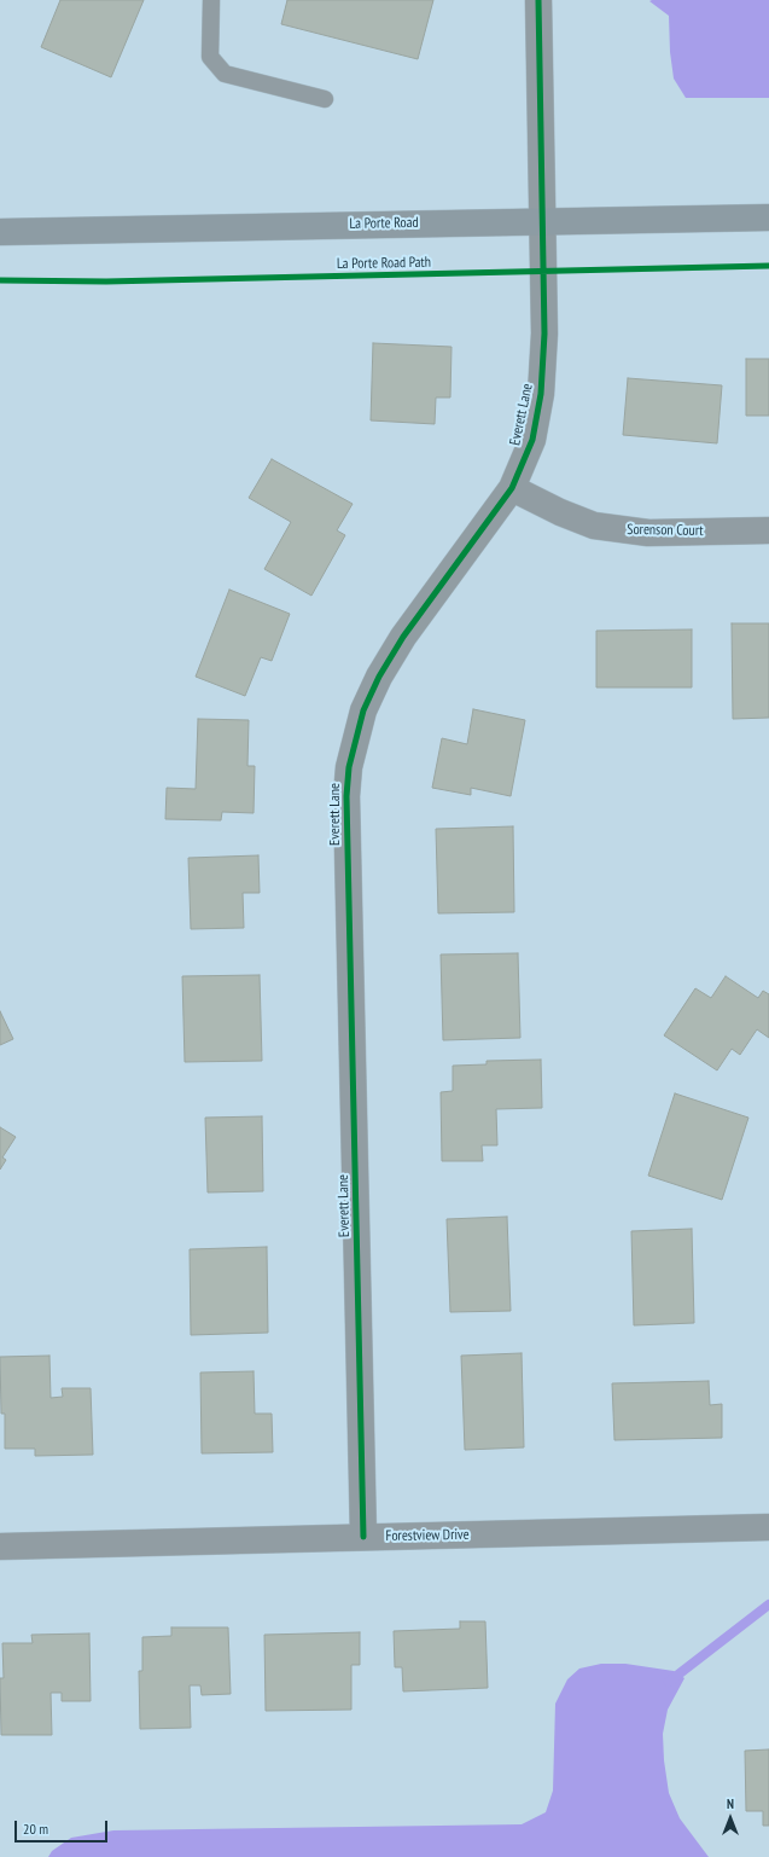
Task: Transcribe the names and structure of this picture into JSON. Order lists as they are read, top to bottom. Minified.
{"streets":{"street":["La Porte Road","Everett Lane","Sorenson Court","Forestview Drive"],"cycle path":["La Porte Road Path"]},"crossings":[["La Porte Road","Everett Lane"],["Everett Lane","Sorenson Court"],["Everett Lane","Forestview Drive"]],"scale_bar":"20 m","north":"top"}
